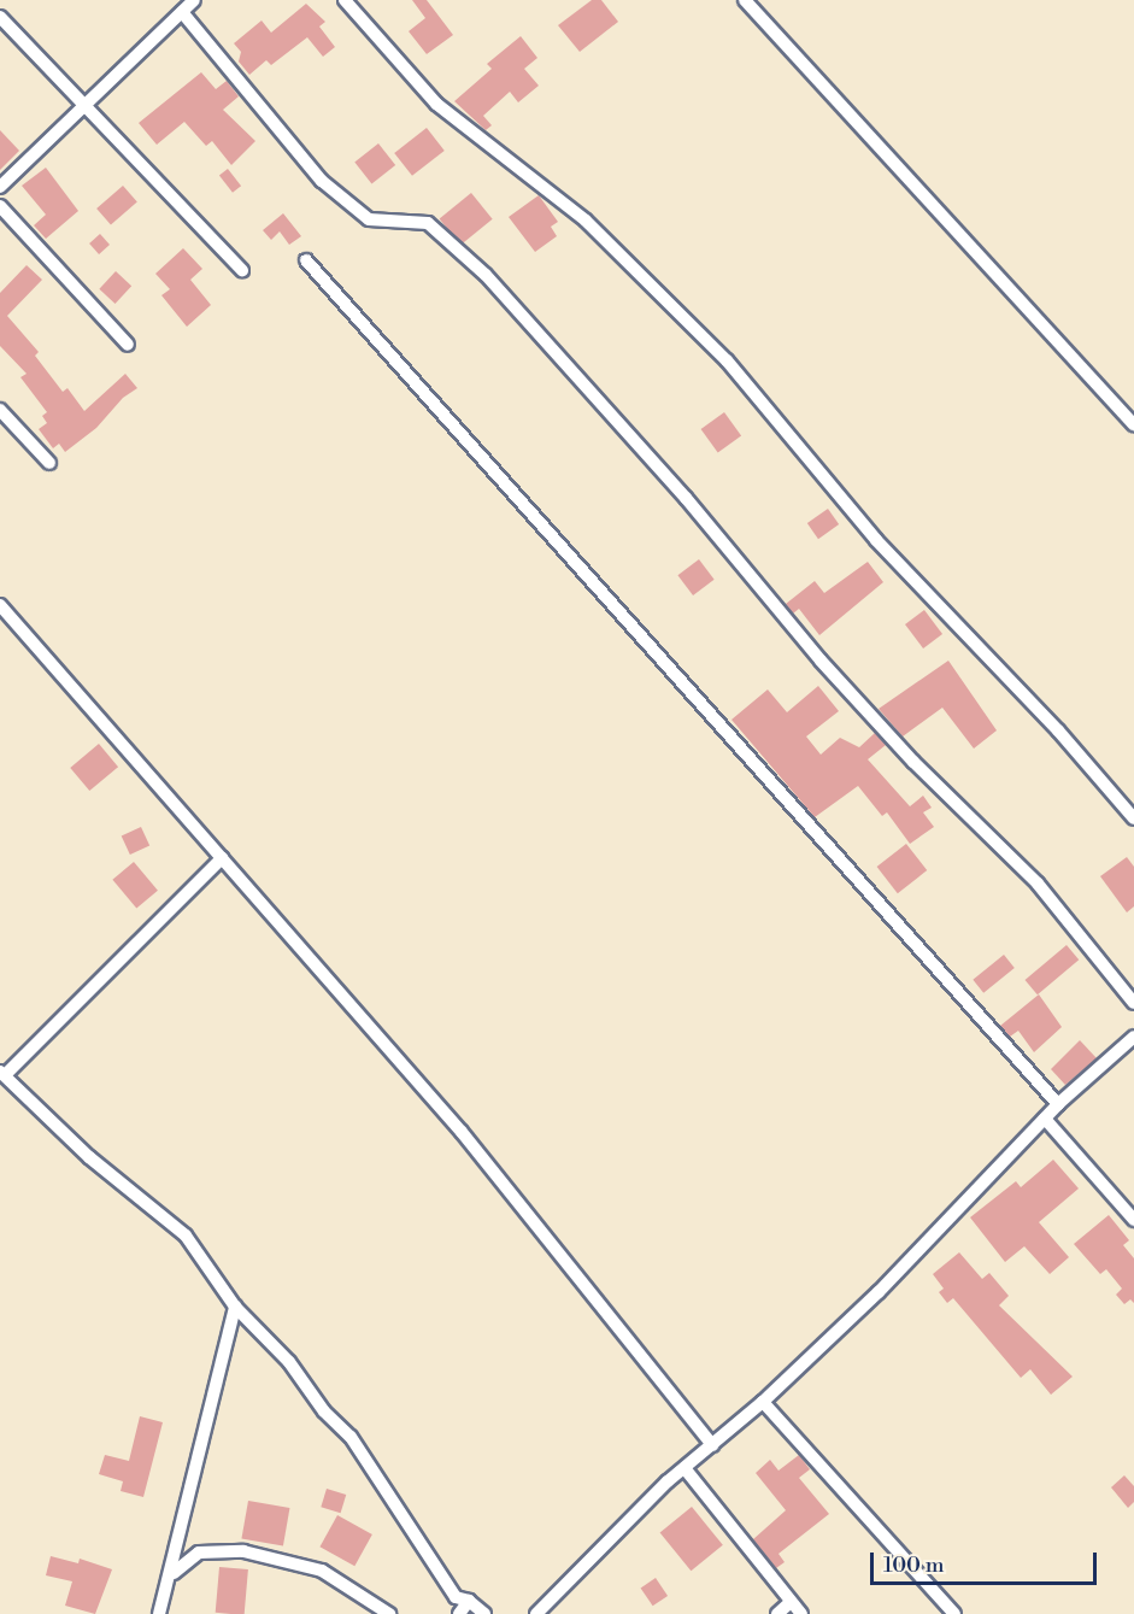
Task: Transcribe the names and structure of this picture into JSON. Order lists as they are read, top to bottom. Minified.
{"scale_bar":"100 m"}
